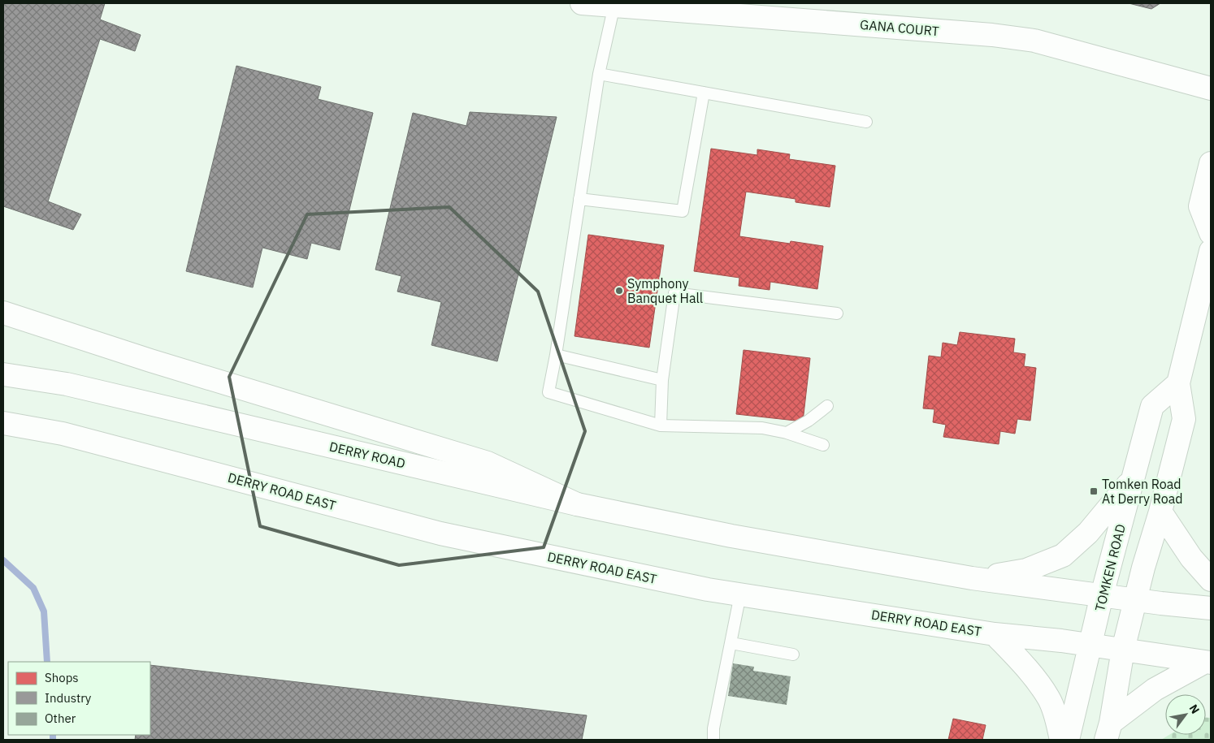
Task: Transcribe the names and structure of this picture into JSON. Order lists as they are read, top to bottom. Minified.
{"streets":{"main road":["GANA COURT","DERRY ROAD","DERRY ROAD EAST","TOMKEN ROAD"]},"crossings":[["DERRY ROAD EAST","TOMKEN ROAD"]],"places":{"other":["Symphony Banquet Hall"],"transit":["Tomken Road At Derry Road"]},"legend":["Shops","Industry","Other"],"north":"top right"}
